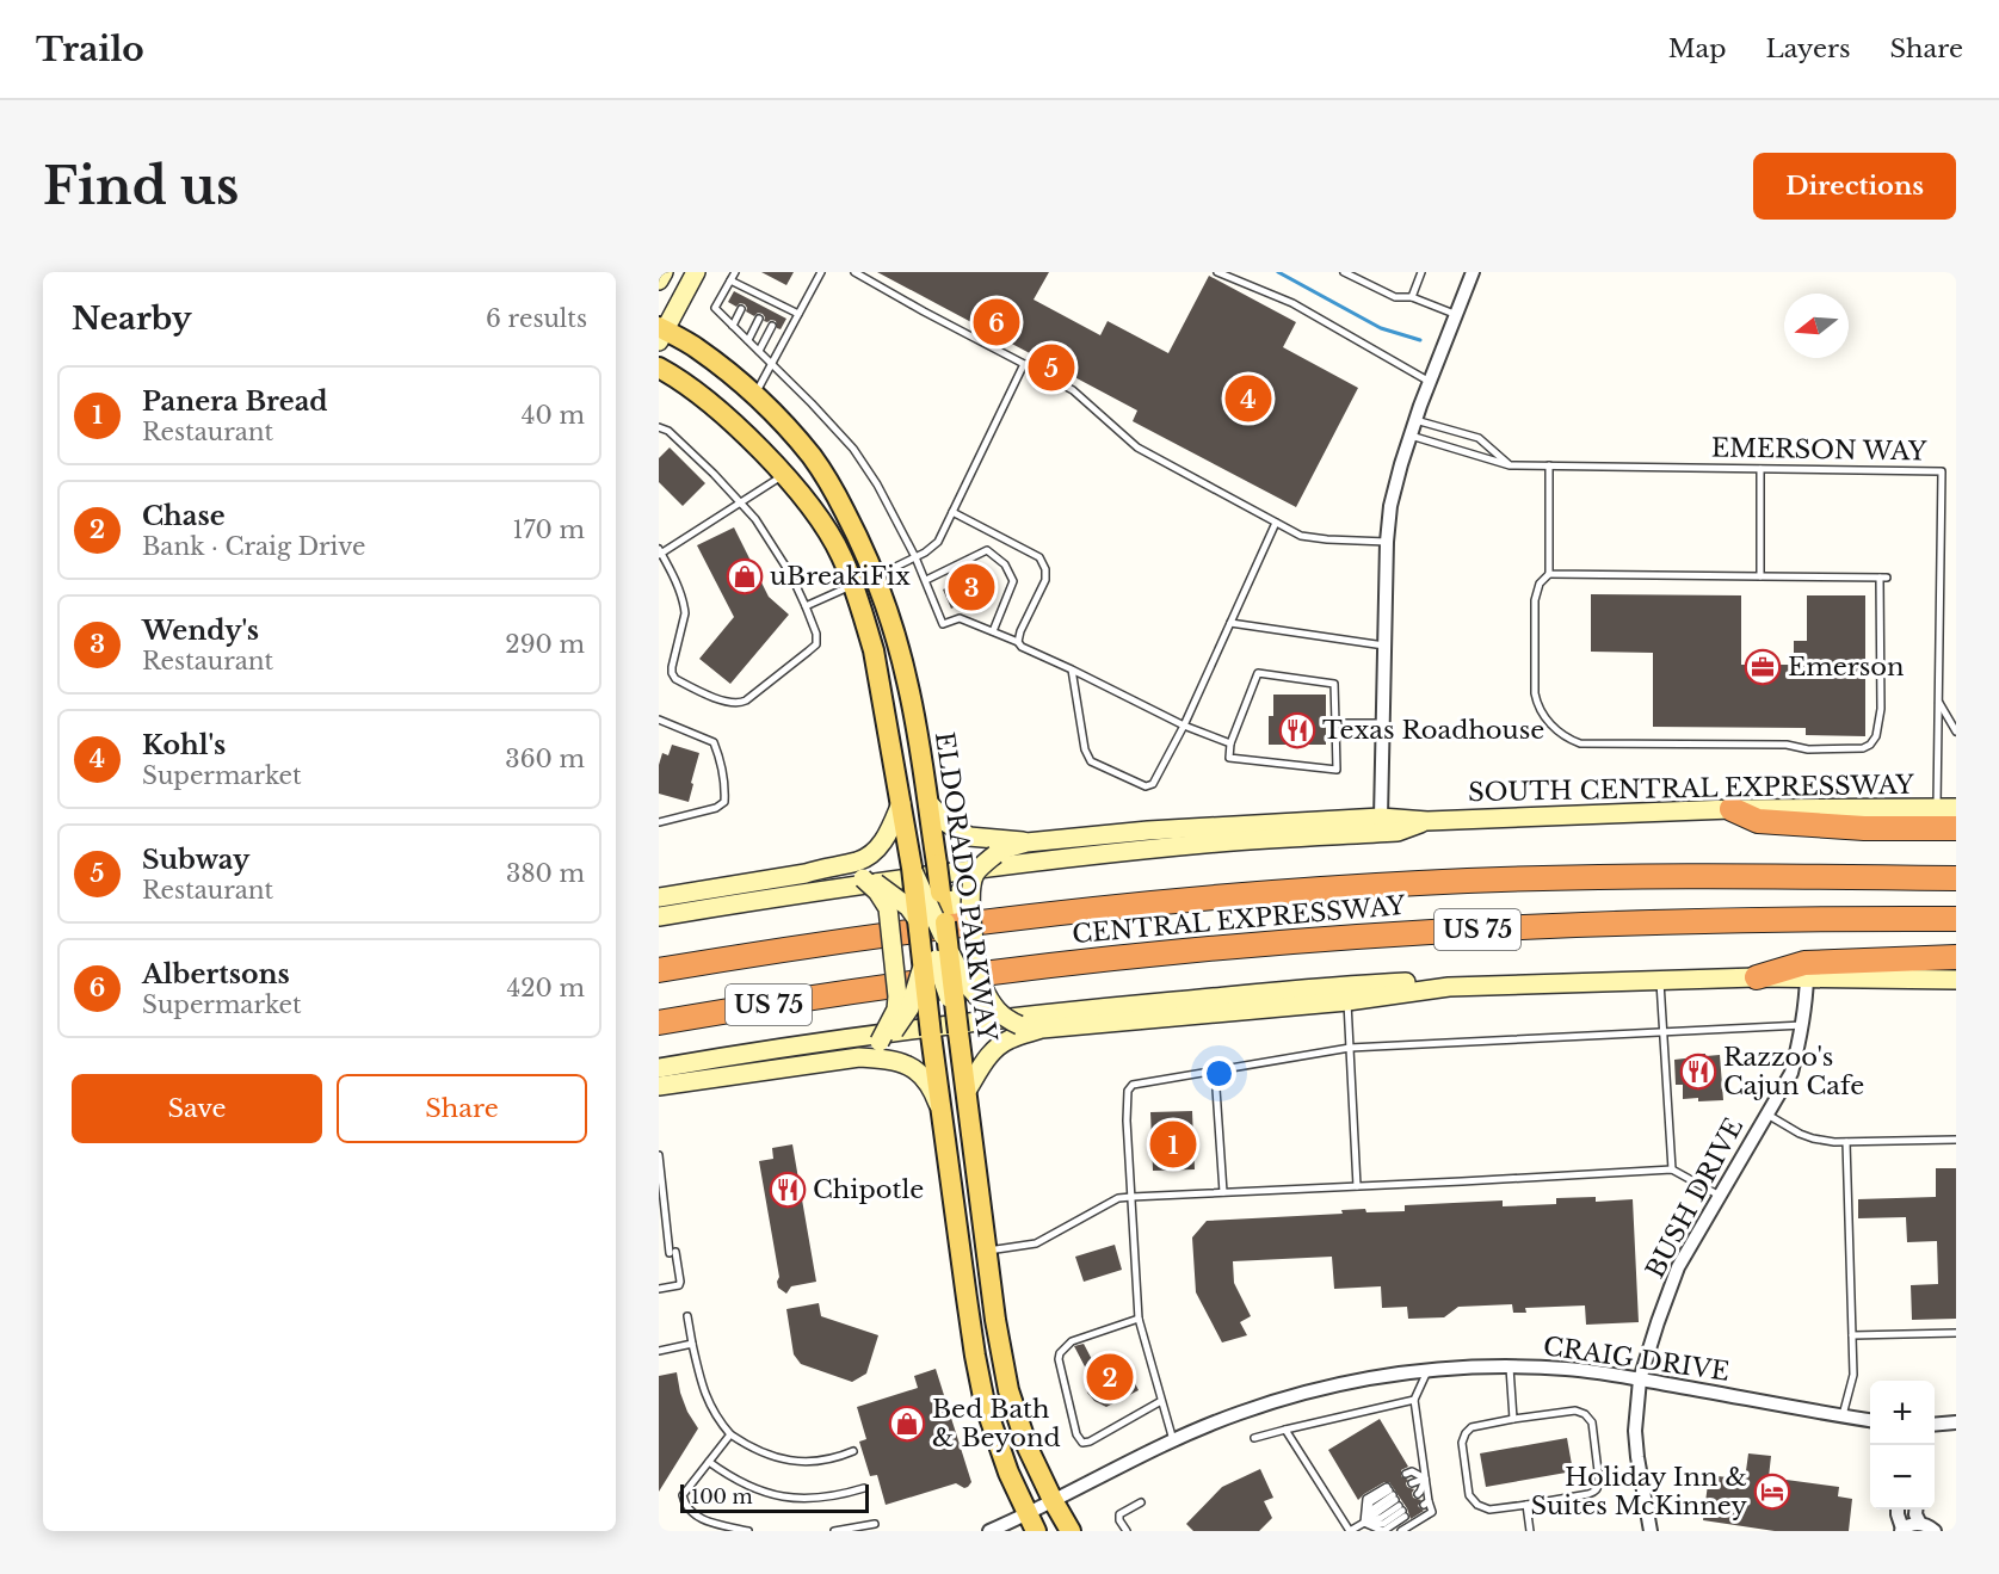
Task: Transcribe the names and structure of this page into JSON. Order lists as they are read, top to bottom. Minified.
{"streets":{"highway":["CENTRAL EXPRESSWAY","US 75"],"main road":["SOUTH CENTRAL EXPRESSWAY","ELDORADO PARKWAY"],"street":["BUSH DRIVE","CRAIG DRIVE"],"lane":["EMERSON WAY"]},"crossings":[["EMERSON WAY","SOUTH CENTRAL EXPRESSWAY"],["ELDORADO PARKWAY","CRAIG DRIVE"],["BUSH DRIVE","CRAIG DRIVE"]],"places":{"shop":["uBreakiFix","Bed Bath & Beyond"],"office":["Emerson"],"restaurant":["Texas Roadhouse","Razzoo's Cajun Cafe","Chipotle"],"hotel":["Holiday Inn & Suites McKinney"]},"scale_bar":"100 m","north":"left","page":{"header":"Trailo","nav":["Map","Layers","Share"],"buttons":["Directions",["Save","Share"]],"title":"Find us","heading":["Nearby","6 results"],"pins":["6","5","4","3","1","2"],"list":[{"mark":"1","name":"Panera Bread","note":"Restaurant","value":"40 m"},{"mark":"2","name":"Chase","note":"Bank · Craig Drive","value":"170 m"},{"mark":"3","name":"Wendy's","note":"Restaurant","value":"290 m"},{"mark":"4","name":"Kohl's","note":"Supermarket","value":"360 m"},{"mark":"5","name":"Subway","note":"Restaurant","value":"380 m"},{"mark":"6","name":"Albertsons","note":"Supermarket","value":"420 m"}],"map_buttons":["+","−"],"scale":"100 m"}}
